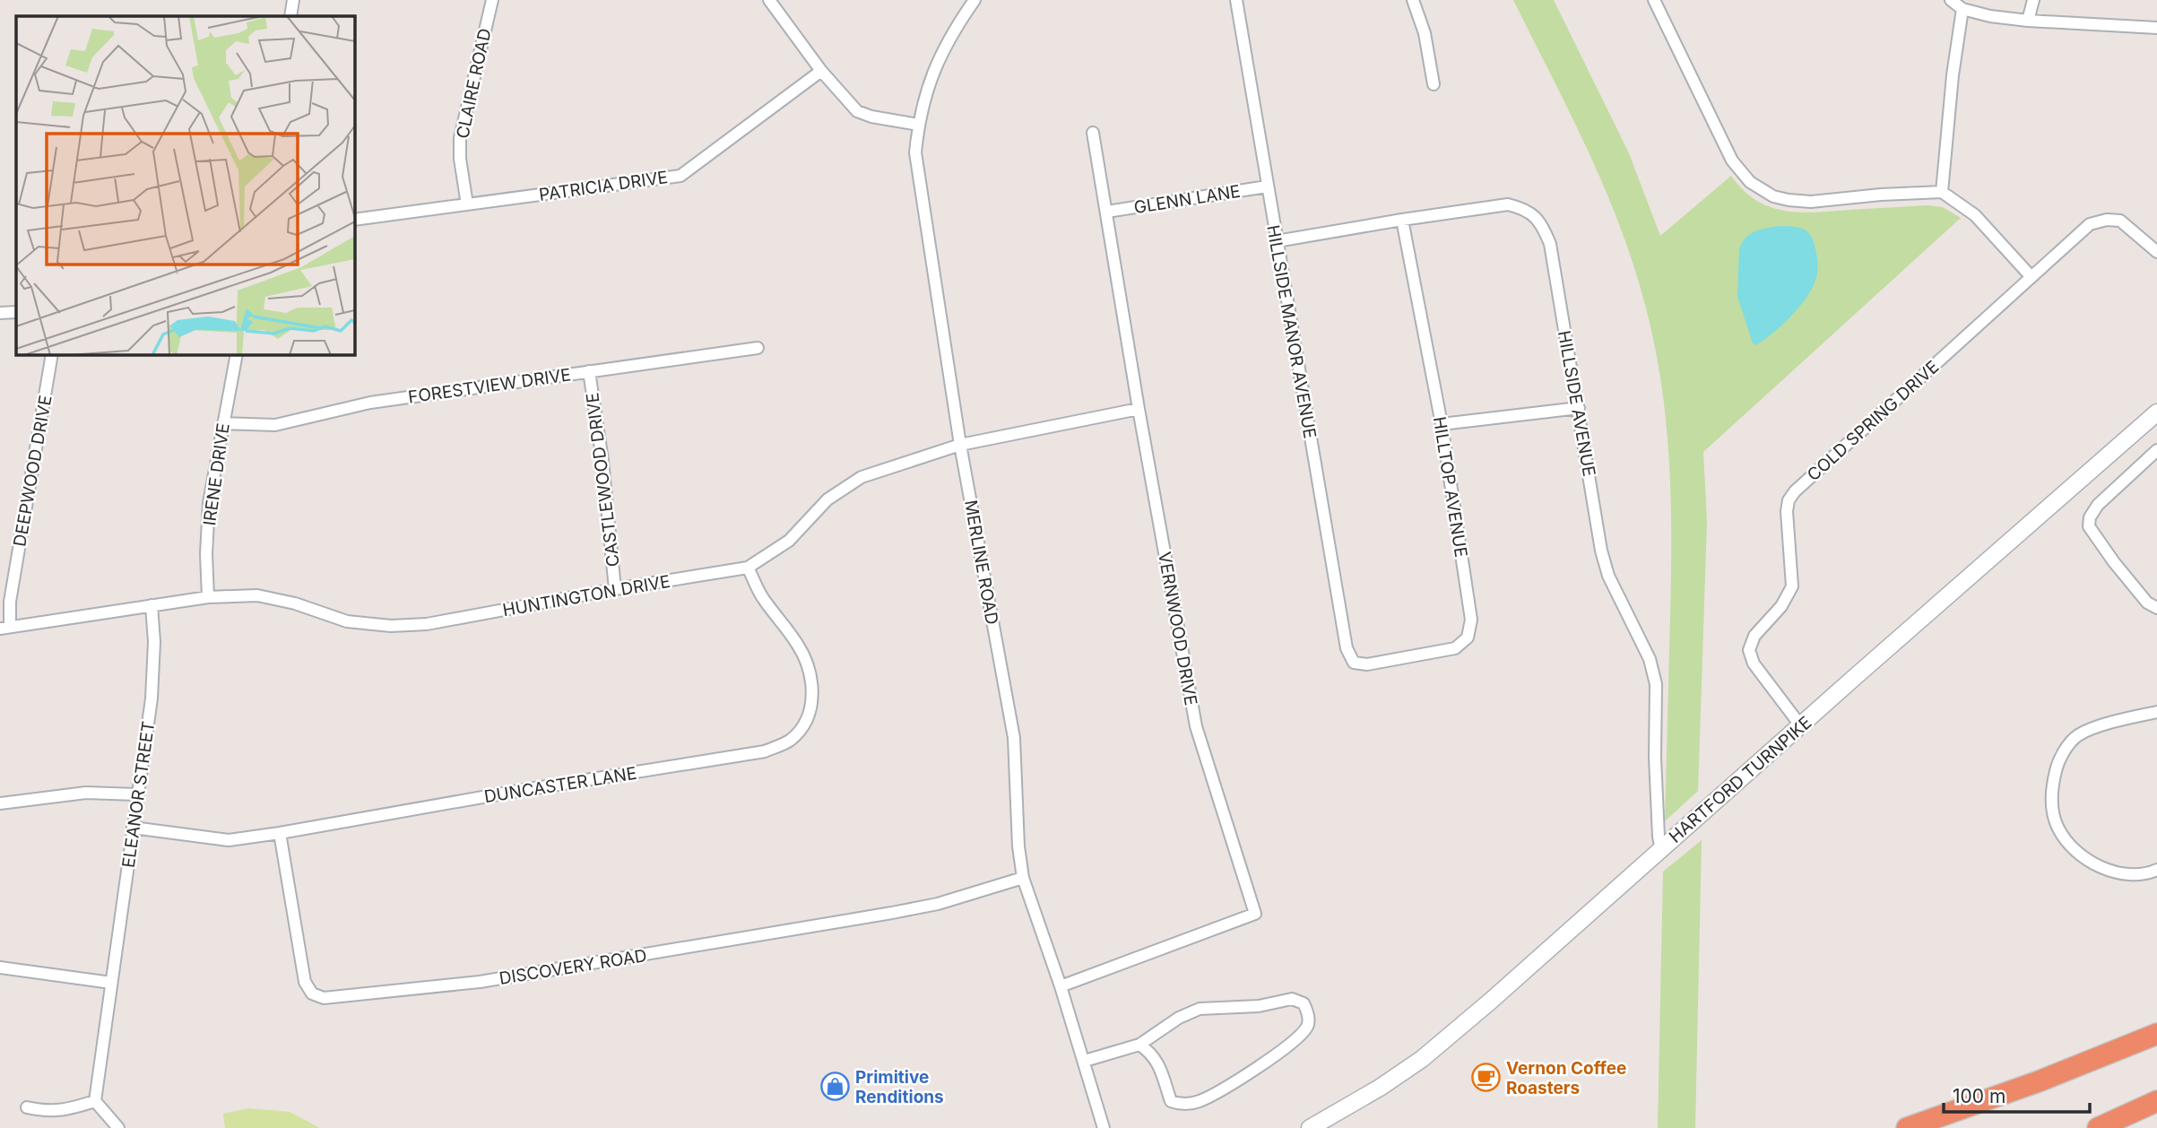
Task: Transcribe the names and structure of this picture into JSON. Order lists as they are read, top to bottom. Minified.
{"streets":{"main road":["HARTFORD TURNPIKE"],"street":["CLAIRE ROAD","PATRICIA DRIVE","GLENN LANE","HILLSIDE MANOR AVENUE","FORESTVIEW DRIVE","HILLSIDE AVENUE","COLD SPRING DRIVE","DEEPWOOD DRIVE","IRENE DRIVE","CASTLEWOOD DRIVE","HILLTOP AVENUE","MERLINE ROAD","HUNTINGTON DRIVE","VERNWOOD DRIVE","DUNCASTER LANE","ELEANOR STREET","DISCOVERY ROAD"]},"crossings":[["CLAIRE ROAD","PATRICIA DRIVE"],["GLENN LANE","HILLSIDE MANOR AVENUE"],["GLENN LANE","VERNWOOD DRIVE"],["HILLSIDE MANOR AVENUE","HILLSIDE AVENUE"],["HILLSIDE MANOR AVENUE","HILLTOP AVENUE"],["FORESTVIEW DRIVE","IRENE DRIVE"],["FORESTVIEW DRIVE","CASTLEWOOD DRIVE"],["HILLSIDE AVENUE","HILLTOP AVENUE"],["HILLSIDE AVENUE","HARTFORD TURNPIKE"],["COLD SPRING DRIVE","HARTFORD TURNPIKE"],["DEEPWOOD DRIVE","HUNTINGTON DRIVE"],["IRENE DRIVE","HUNTINGTON DRIVE"],["CASTLEWOOD DRIVE","HUNTINGTON DRIVE"],["MERLINE ROAD","HUNTINGTON DRIVE"],["MERLINE ROAD","VERNWOOD DRIVE"],["MERLINE ROAD","DISCOVERY ROAD"],["HUNTINGTON DRIVE","VERNWOOD DRIVE"],["HUNTINGTON DRIVE","DUNCASTER LANE"],["HUNTINGTON DRIVE","ELEANOR STREET"],["DUNCASTER LANE","ELEANOR STREET"],["DUNCASTER LANE","DISCOVERY ROAD"]],"places":{"cafe":["Vernon Coffee Roasters"],"shop":["Primitive Renditions"]},"scale_bar":"100 m"}
